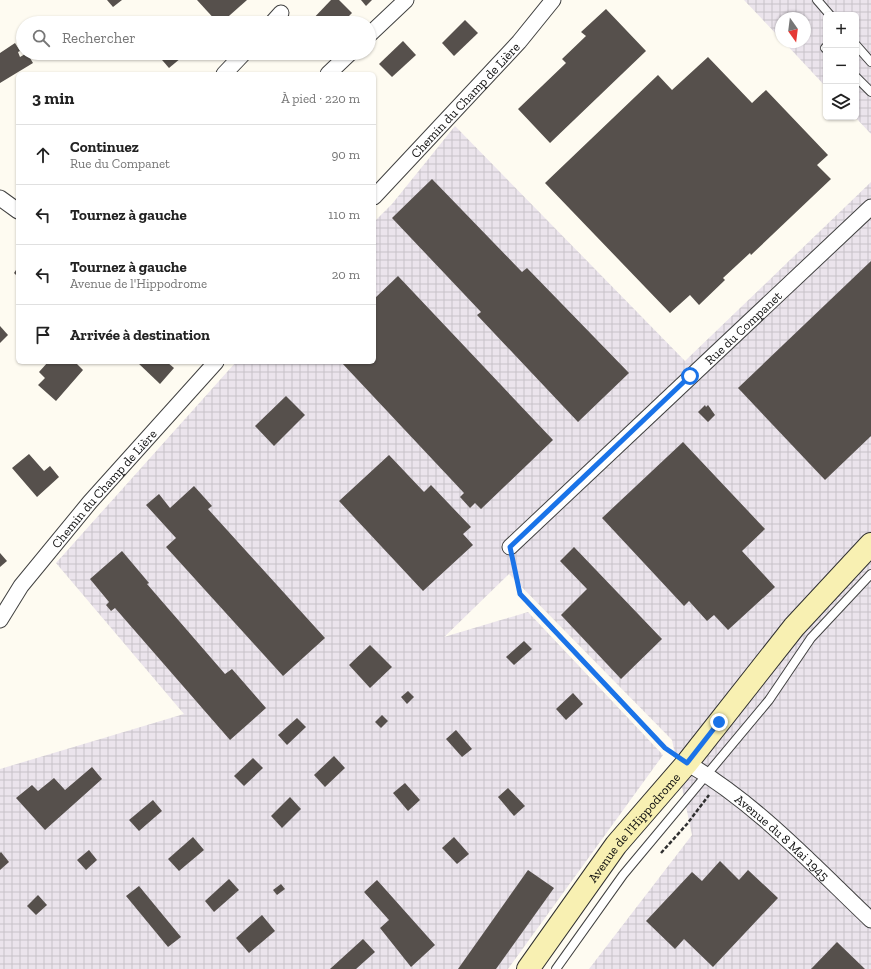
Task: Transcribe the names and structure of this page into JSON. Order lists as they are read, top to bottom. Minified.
{"streets":{"main road":["Avenue de l'Hippodrome"],"street":["Chemin du Champ de Lière","Rue du Companet","Avenue du 8 Mai 1945"]},"crossings":[["Avenue de l'Hippodrome","Avenue du 8 Mai 1945"]],"north":"bottom","page":{"map_buttons":["+","−"],"search":"Rechercher","heading":["3 min","À pied · 220 m"],"list":[["Continuez","Rue du Companet","90 m"],["Tournez à gauche","110 m"],["Tournez à gauche","Avenue de l'Hippodrome","20 m"],"Arrivée à destination"]}}
